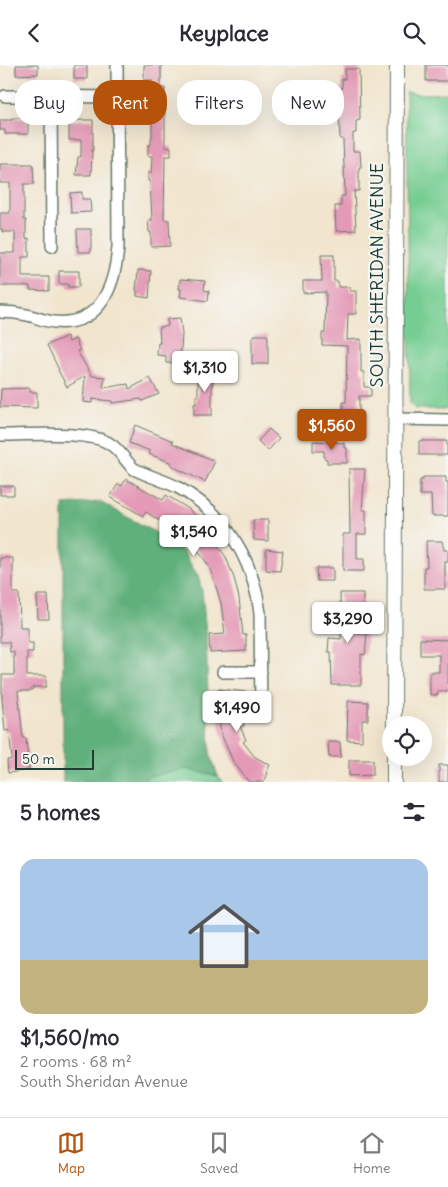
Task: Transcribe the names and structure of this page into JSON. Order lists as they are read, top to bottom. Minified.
{"streets":{"street":["SOUTH SHERIDAN AVENUE"]},"scale_bar":"50 m","page":{"header":"Keyplace","chip":["Buy","Rent","Filters","New"],"price":["$1,310","$1,560","$1,540","$3,290","$1,490"],"scale":"50 m","heading":"5 homes","list":[{"name":"$1,560/mo","note":"2 rooms · 68 m² · South Sheridan Avenue"}],"tabs":["Map","Saved","Home"]}}
